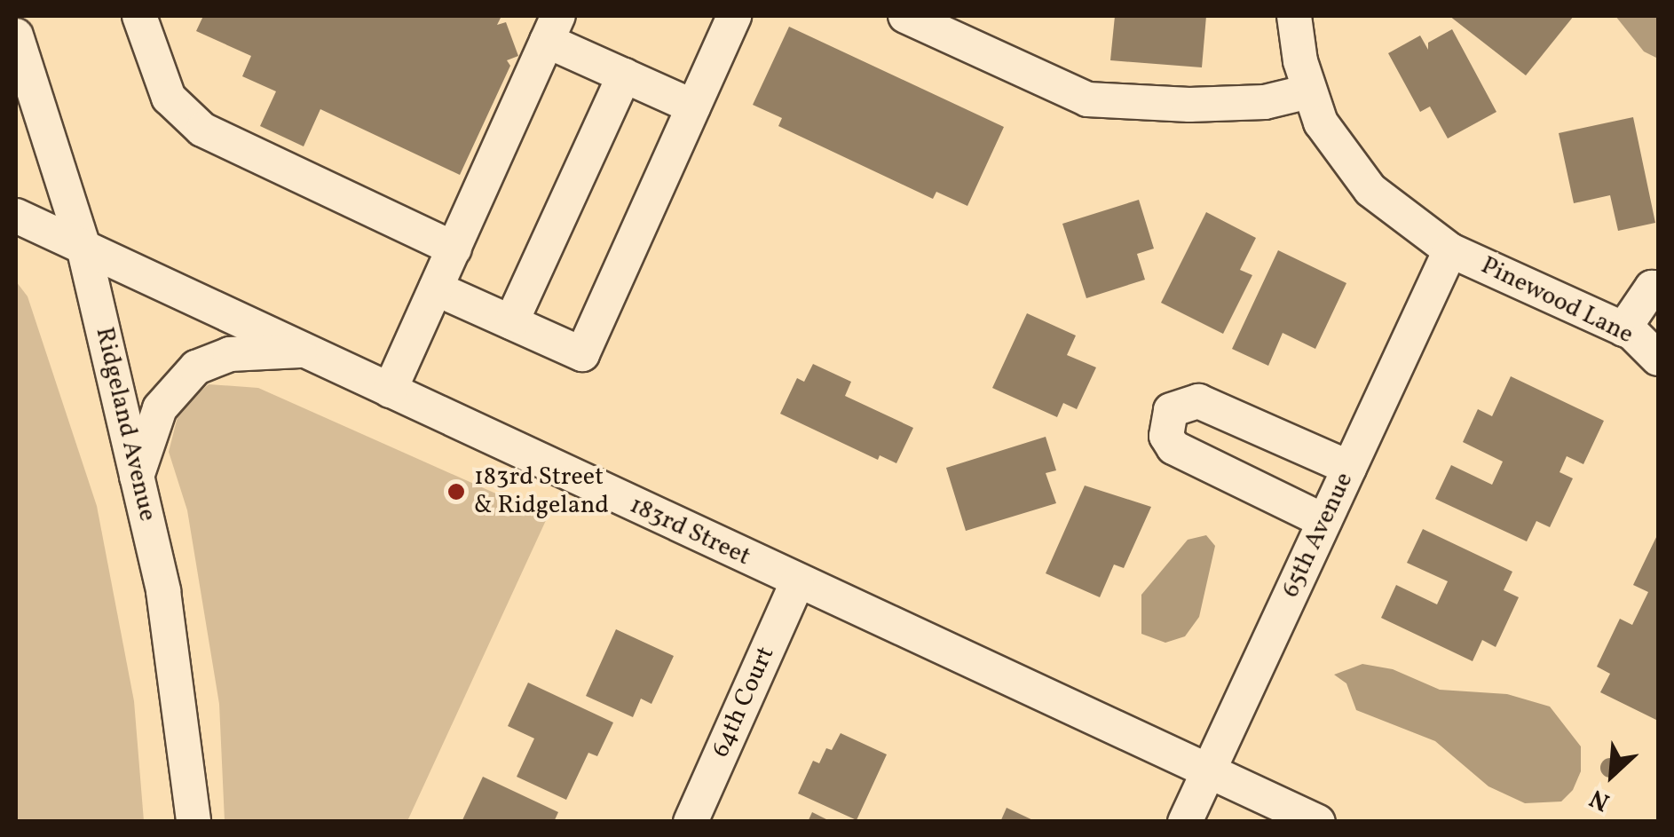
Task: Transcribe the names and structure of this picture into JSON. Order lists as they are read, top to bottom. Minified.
{"streets":{"street":["Pinewood Lane","Ridgeland Avenue","183rd Street","65th Avenue","64th Court"]},"crossings":[["Pinewood Lane","65th Avenue"],["Ridgeland Avenue","183rd Street"],["183rd Street","65th Avenue"],["183rd Street","64th Court"]],"places":["183rd Street & Ridgeland"],"north":"bottom left"}
